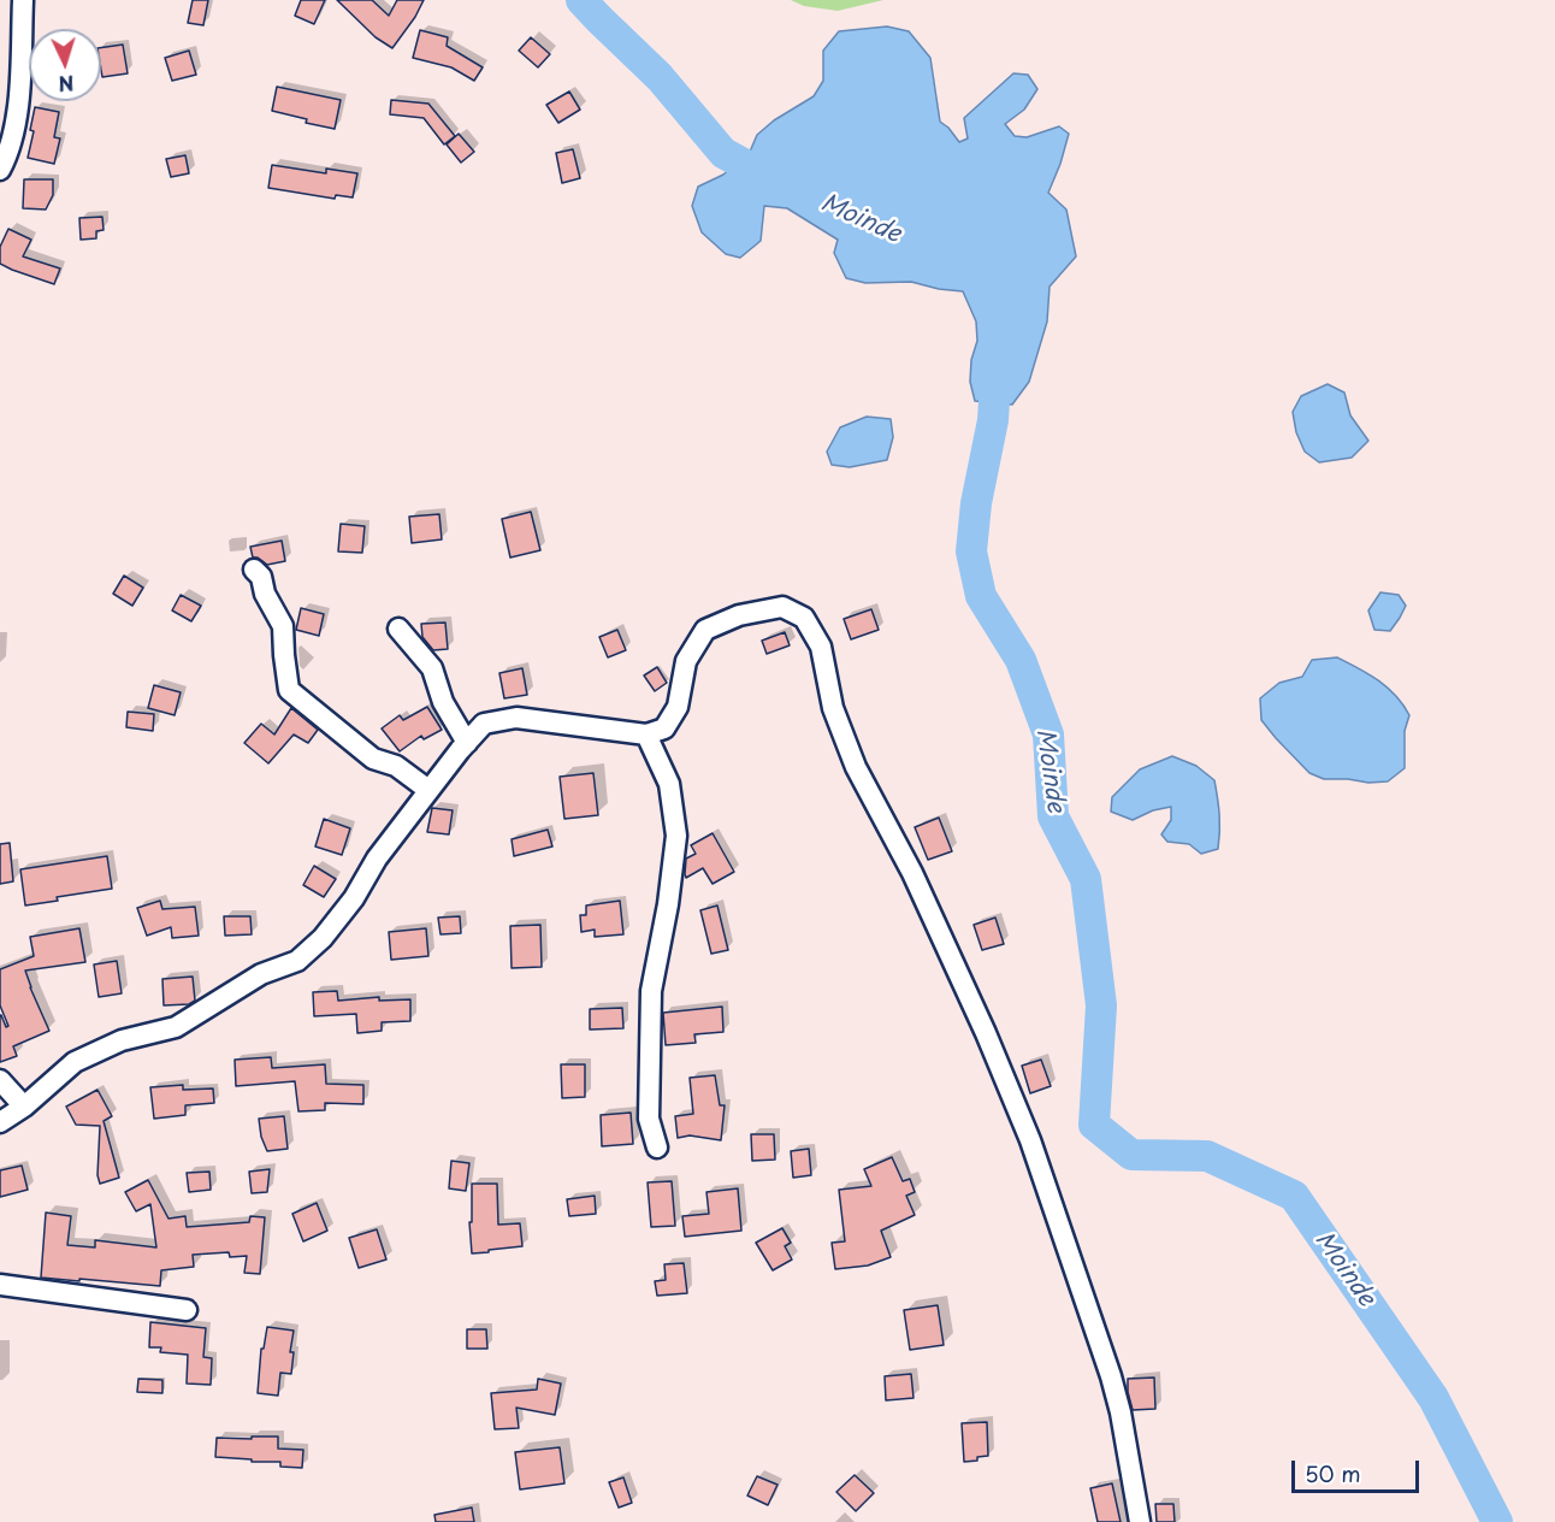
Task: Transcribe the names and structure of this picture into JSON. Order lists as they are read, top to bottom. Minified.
{"water":["Moinde"],"scale_bar":"50 m","north":"bottom"}
